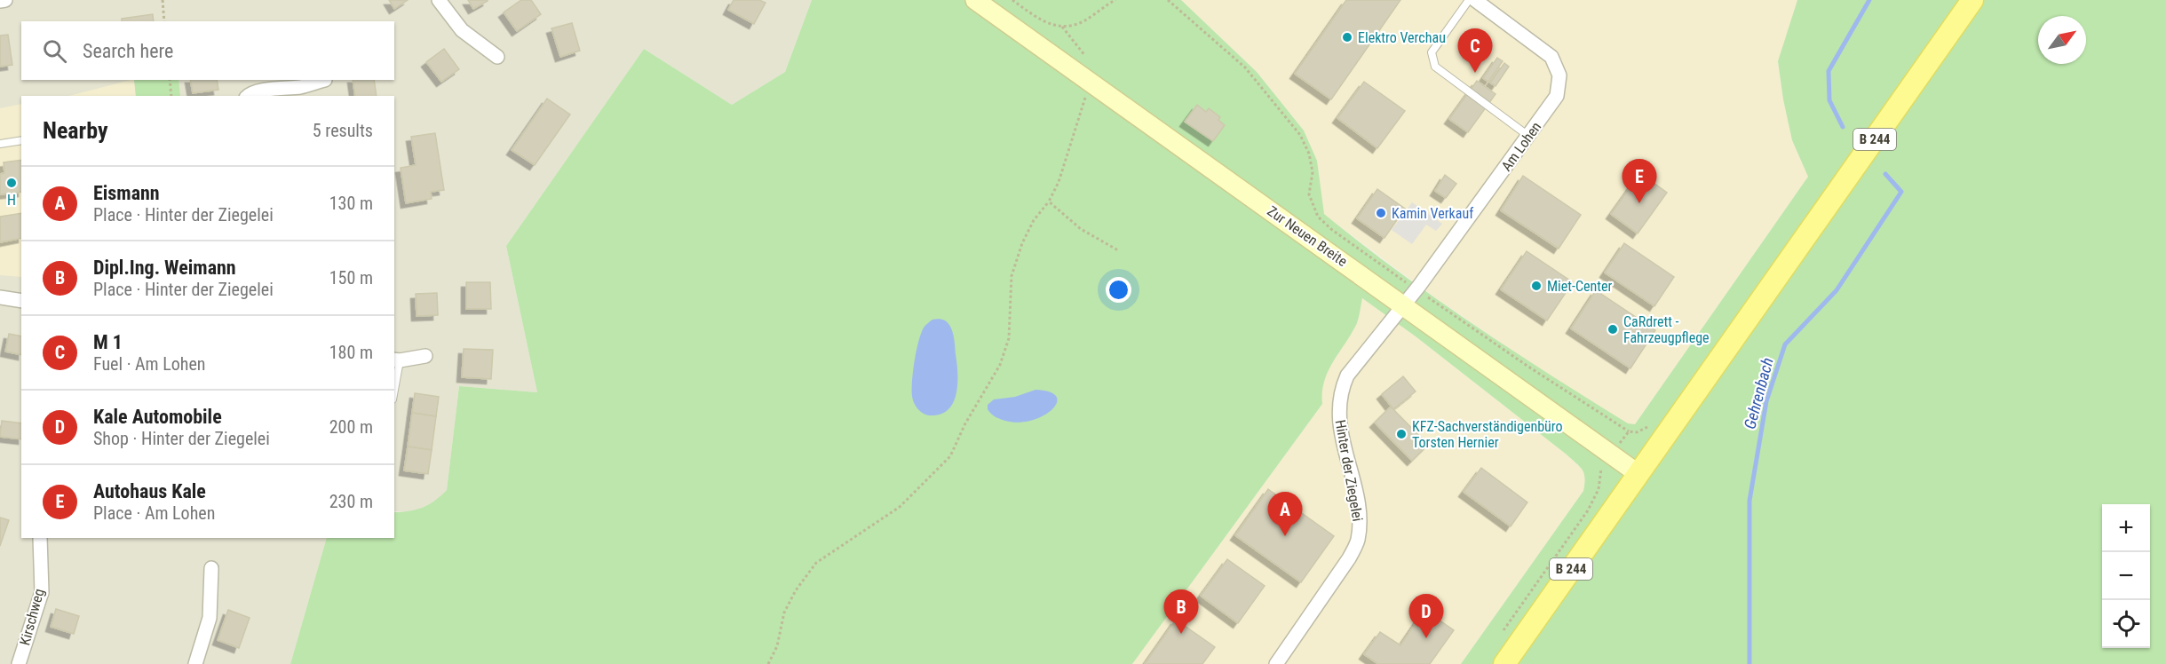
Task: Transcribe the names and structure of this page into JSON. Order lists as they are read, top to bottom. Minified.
{"streets":{"main road":["B 244"],"street":["Am Lohen","Zur Neuen Breite","Hinter der Ziegelei","Kirschweg"]},"crossings":[["B 244","Zur Neuen Breite"],["Am Lohen","Zur Neuen Breite"],["Am Lohen","Hinter der Ziegelei"],["Zur Neuen Breite","Hinter der Ziegelei"]],"water":["Gehrenbach"],"places":["Elektro Verchau","H","Kamin Verkauf","Miet-Center","CaRdrett - Fahrzeugpflege","KFZ-Sachverständigenbüro Torsten Hernier"],"north":"top right","page":{"search":"Search here","pins":["C","E","A","B","D"],"heading":["Nearby","5 results"],"list":[{"mark":"A","name":"Eismann","note":"Place · Hinter der Ziegelei","value":"130 m"},{"mark":"B","name":"Dipl.Ing. Weimann","note":"Place · Hinter der Ziegelei","value":"150 m"},{"mark":"C","name":"M 1","note":"Fuel · Am Lohen","value":"180 m"},{"mark":"D","name":"Kale Automobile","note":"Shop · Hinter der Ziegelei","value":"200 m"},{"mark":"E","name":"Autohaus Kale","note":"Place · Am Lohen","value":"230 m"}],"map_buttons":["+","−"]}}
